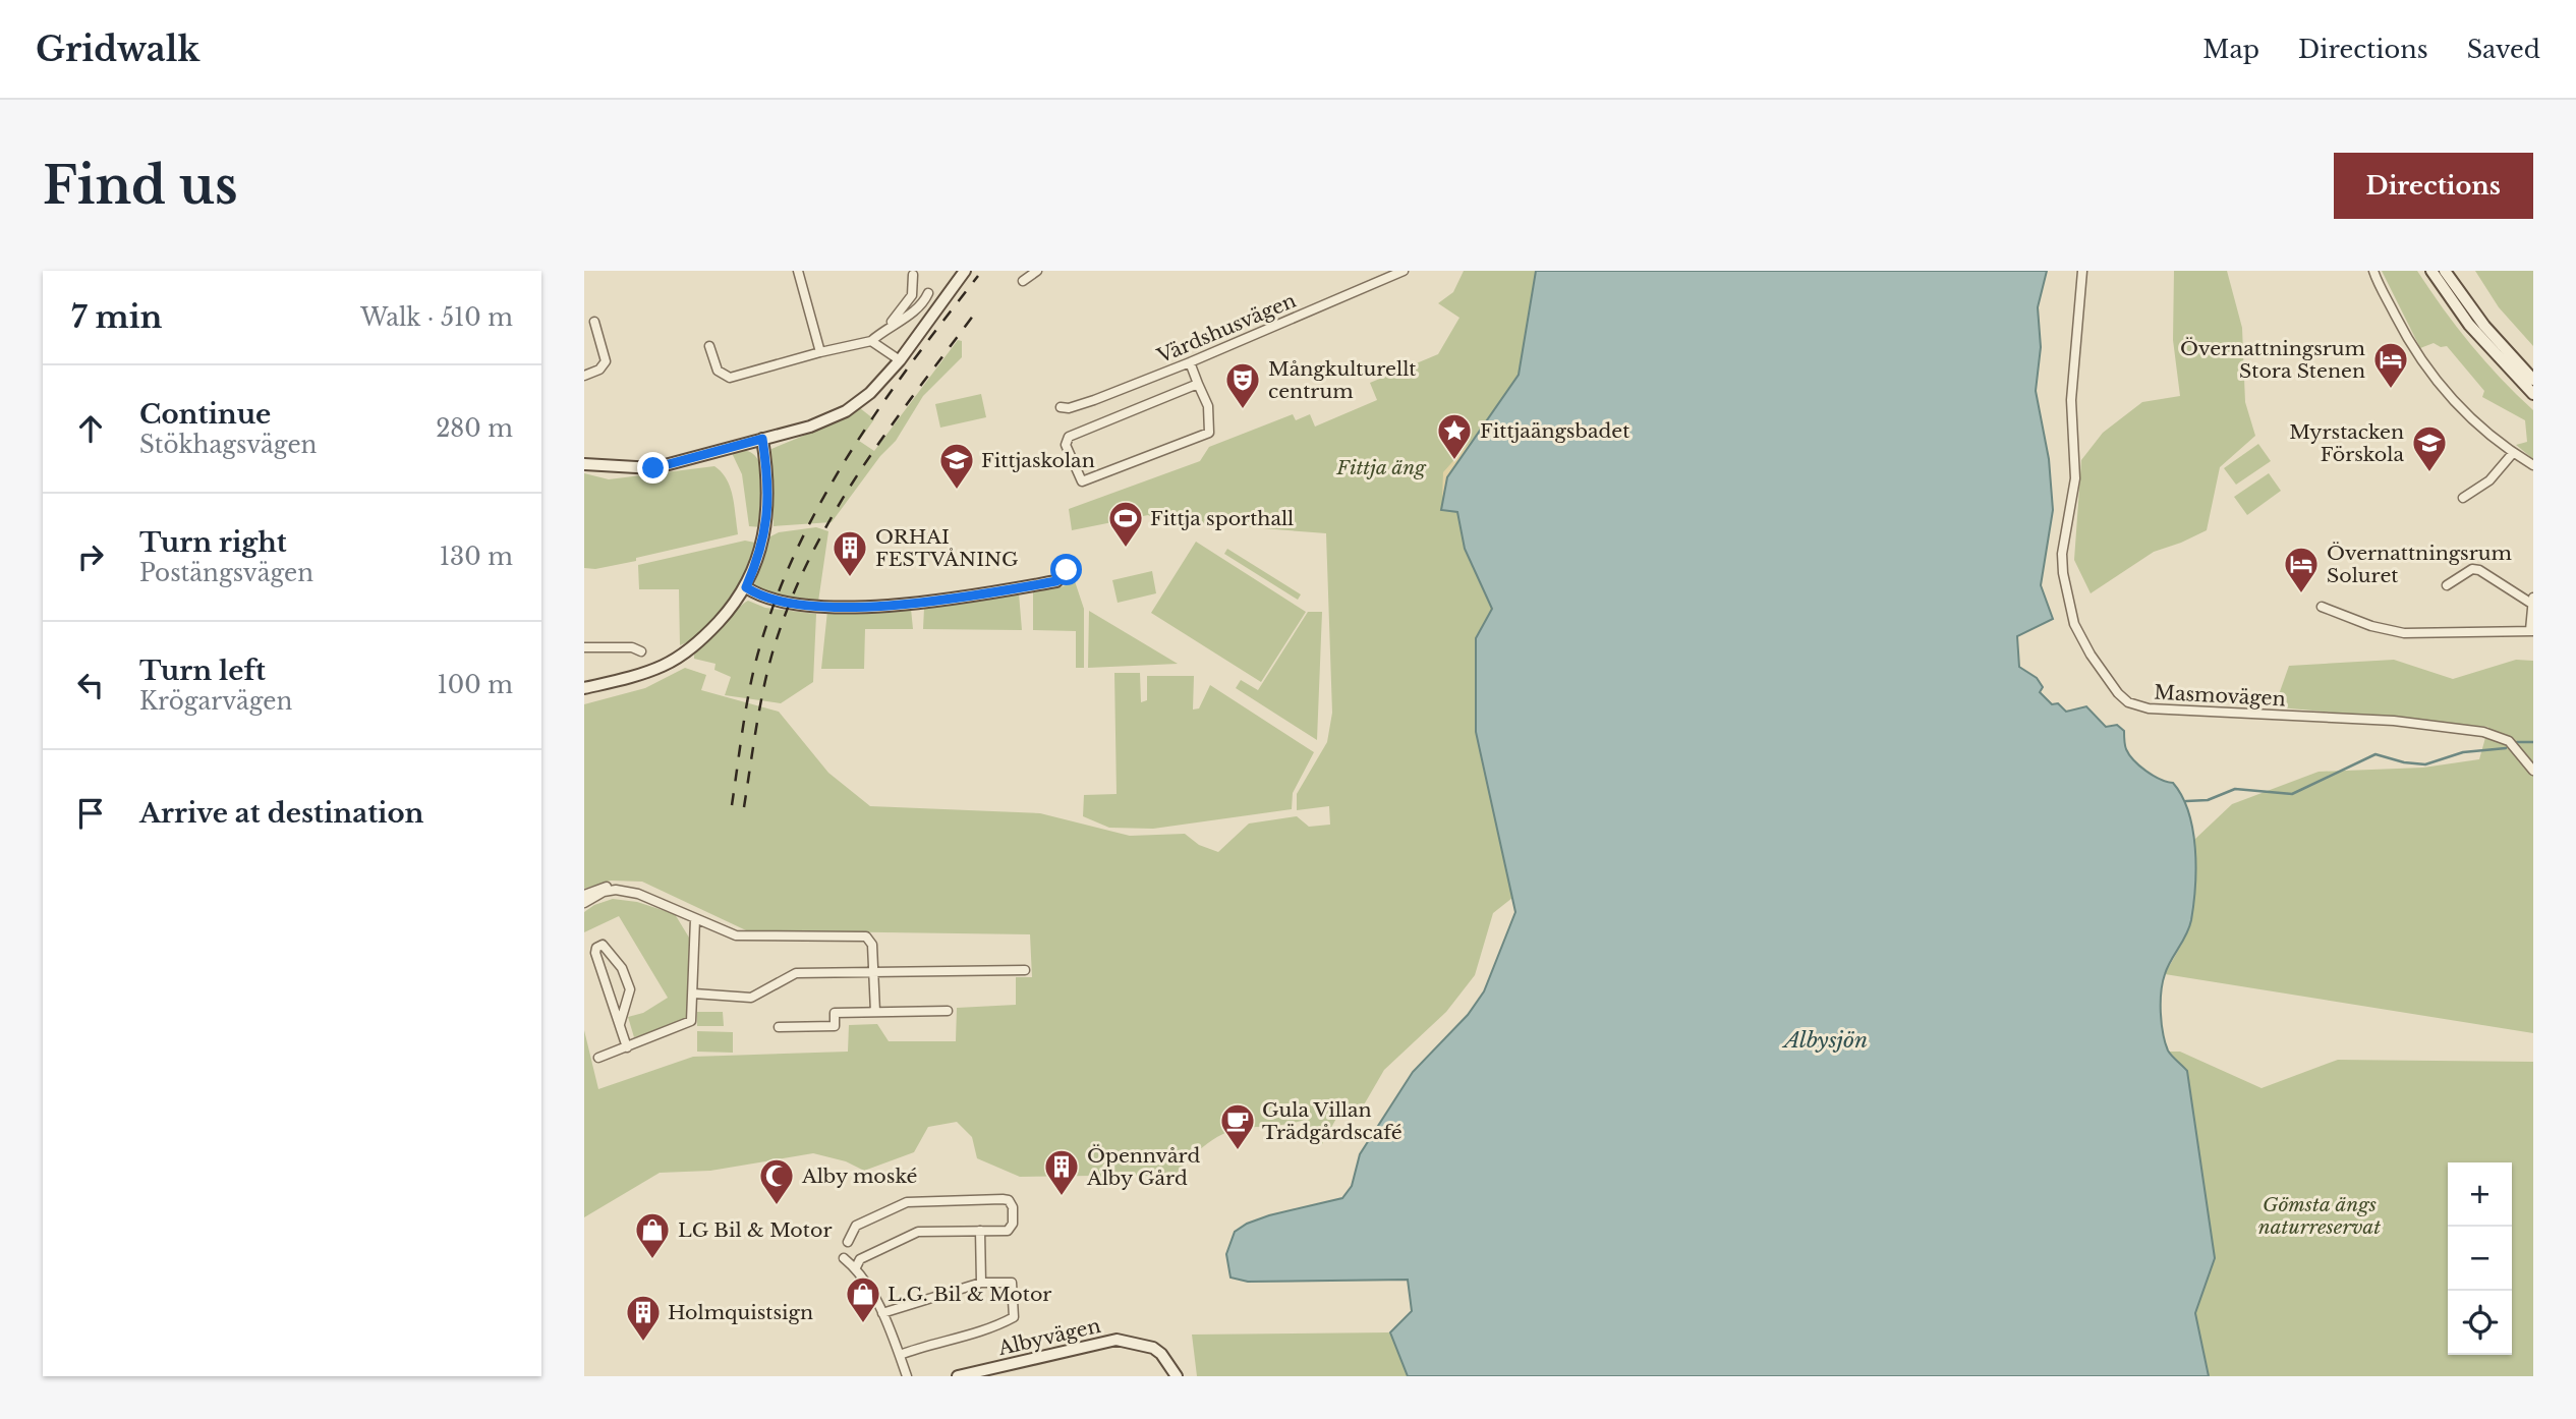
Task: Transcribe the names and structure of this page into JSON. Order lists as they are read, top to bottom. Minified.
{"streets":{"street":["Värdshusvägen","Masmovägen","Albyvägen"]},"water":["Albysjön"],"parks":["Fittja äng","Gömsta ängs naturreservat"],"places":{"hotel":["Övernattningsrum Stora Stenen","Övernattningsrum Soluret"],"theatre":["Mångkulturellt centrum"],"place":["Fittjaängsbadet"],"school or university":["Myrstacken Förskola","Fittjaskolan"],"sports":["Fittja sporthall"],"building":["ORHAI FESTVÅNING","Öpennvård Alby Gård","Holmquistsign"],"cafe":["Gula Villan Trädgårdscafé"],"mosque":["Alby moské"],"shop":["LG Bil & Motor","L.G. Bil & Motor"]},"page":{"header":"Gridwalk","nav":["Map","Directions","Saved"],"buttons":"Directions","title":"Find us","heading":["7 min","Walk · 510 m"],"list":[["Continue","Stökhagsvägen","280 m"],["Turn right","Postängsvägen","130 m"],["Turn left","Krögarvägen","100 m"],"Arrive at destination"],"map_buttons":["+","−"]}}
